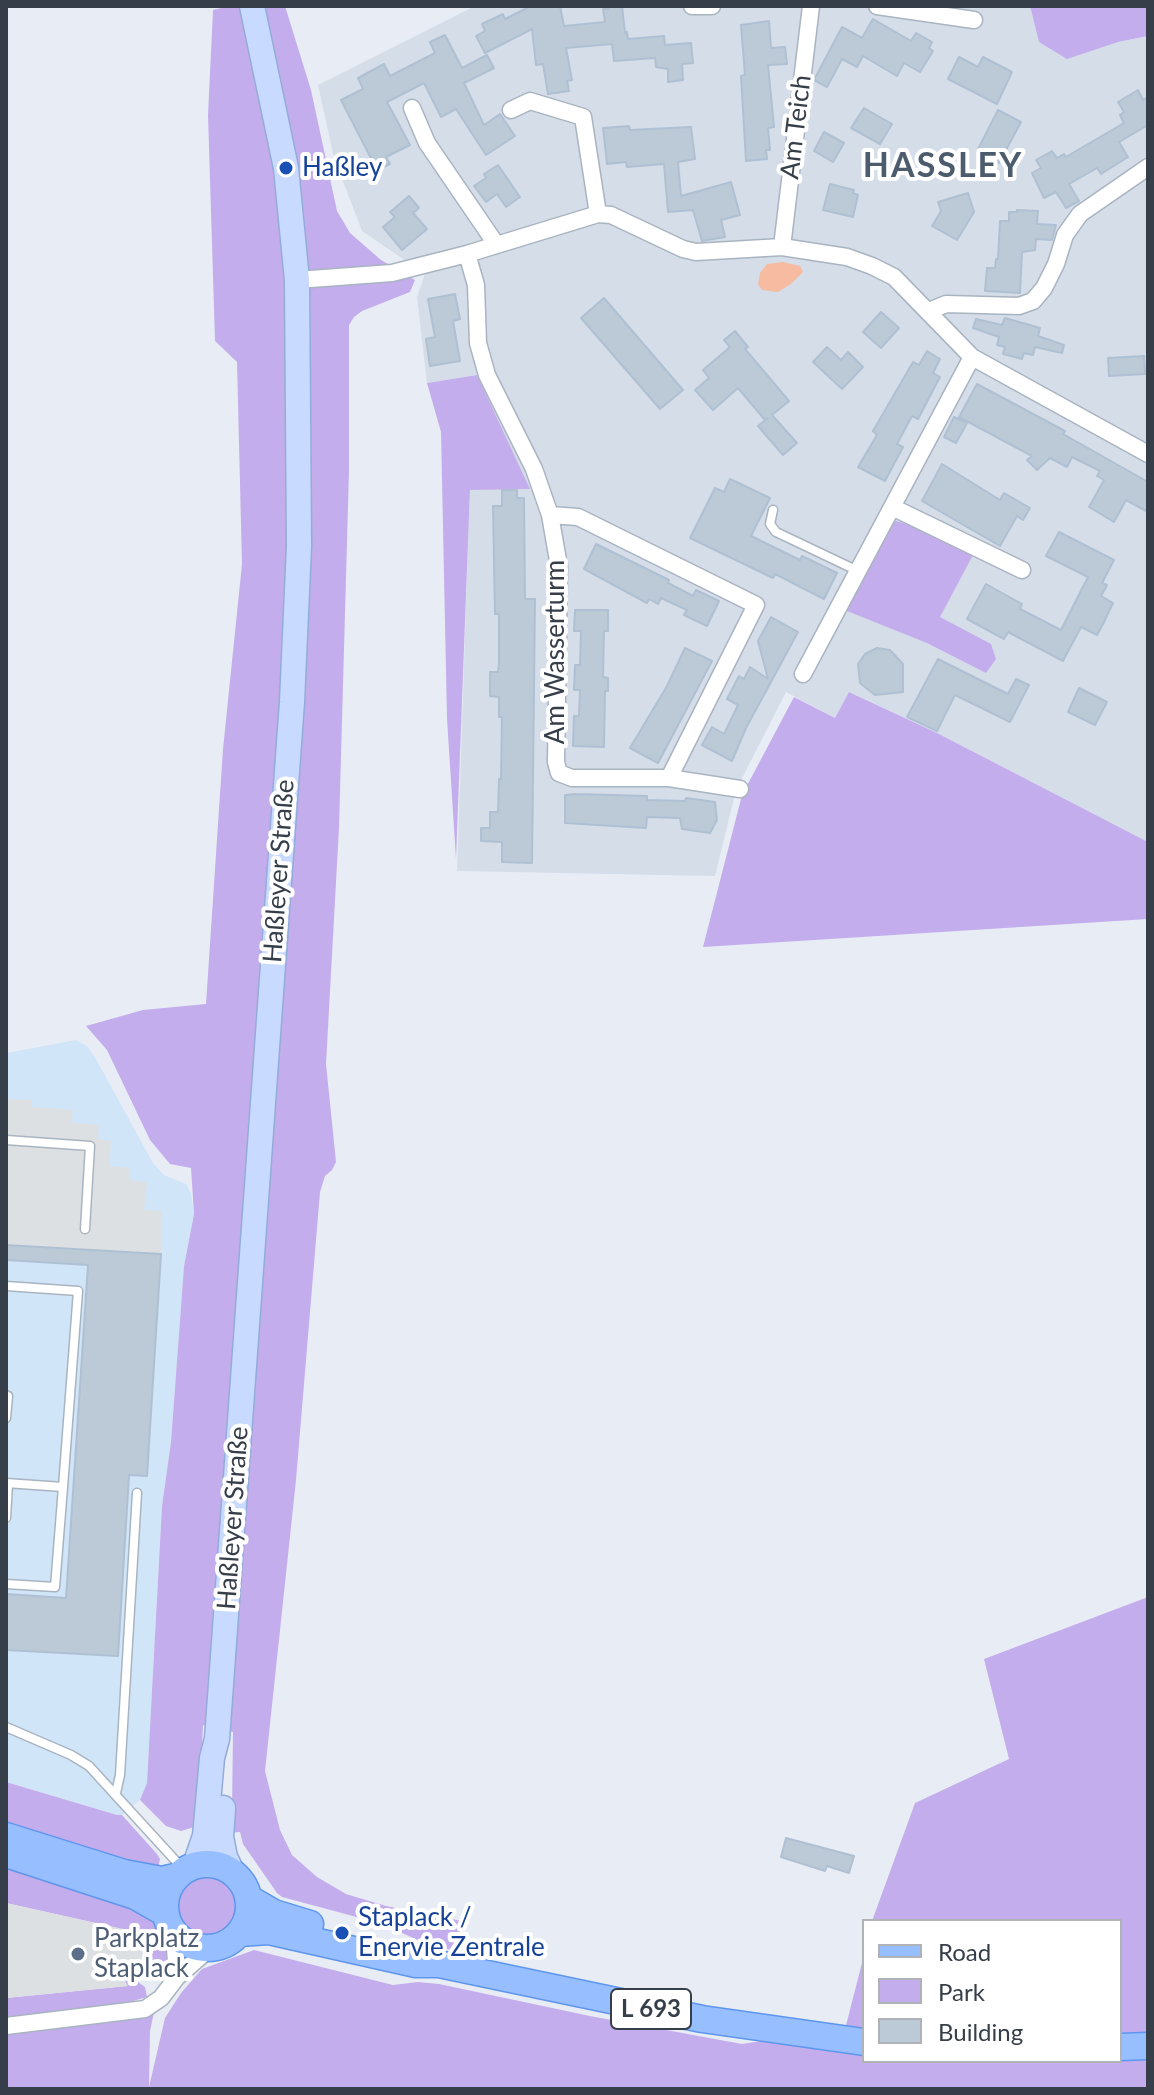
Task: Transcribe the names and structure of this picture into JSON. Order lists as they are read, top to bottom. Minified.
{"streets":{"main road":["Haßleyer Straße","L 693"],"street":["Am Teich","Am Wasserturm"]},"crossings":[["Haßleyer Straße","L 693"]],"districts":["HASSLEY"],"places":["Haßley","Staplack / Enervie Zentrale","Parkplatz Staplack"],"legend":["Road","Park","Building"]}
